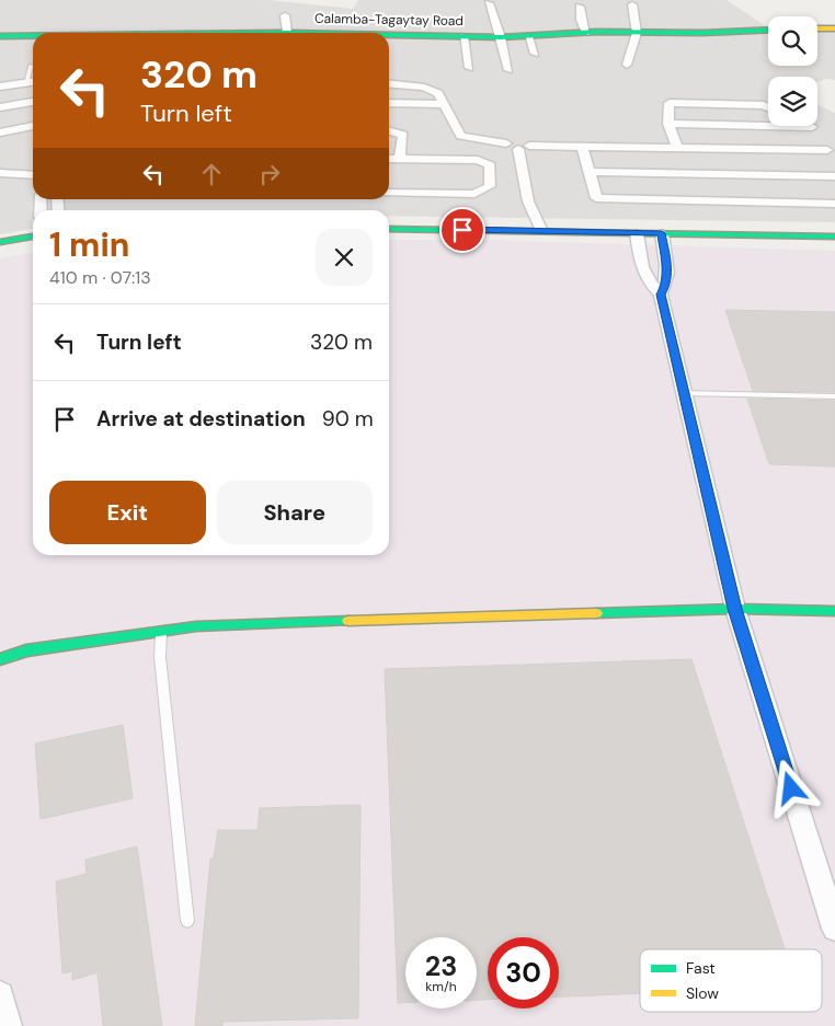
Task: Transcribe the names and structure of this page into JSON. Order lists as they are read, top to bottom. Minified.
{"streets":{"main road":["Calamba-Tagaytay Road"]},"legend":["Fast","Slow"],"page":{"turn":["320 m","Turn left"],"heading":["1 min","410 m · 07:13"],"list":[{"name":"Turn left","value":"320 m"},{"name":"Arrive at destination","value":"90 m"}],"buttons":["Exit","Share"],"speed":"23 km/h","limit":"30"}}
